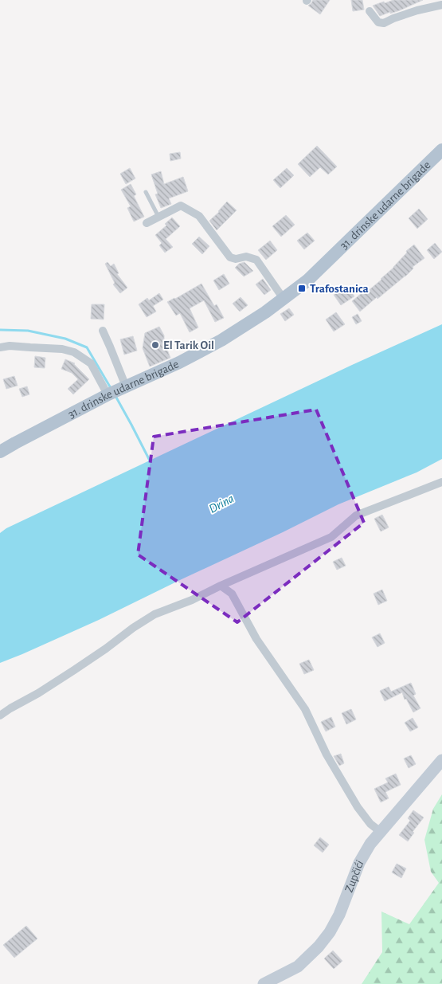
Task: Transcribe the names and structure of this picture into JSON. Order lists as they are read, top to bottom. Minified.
{"streets":{"main road":["31. drinske udarne brigade","Zupčići"]},"water":["Drina"],"places":{"transit":["Trafostanica"],"other":["El Tarik Oil"]}}
